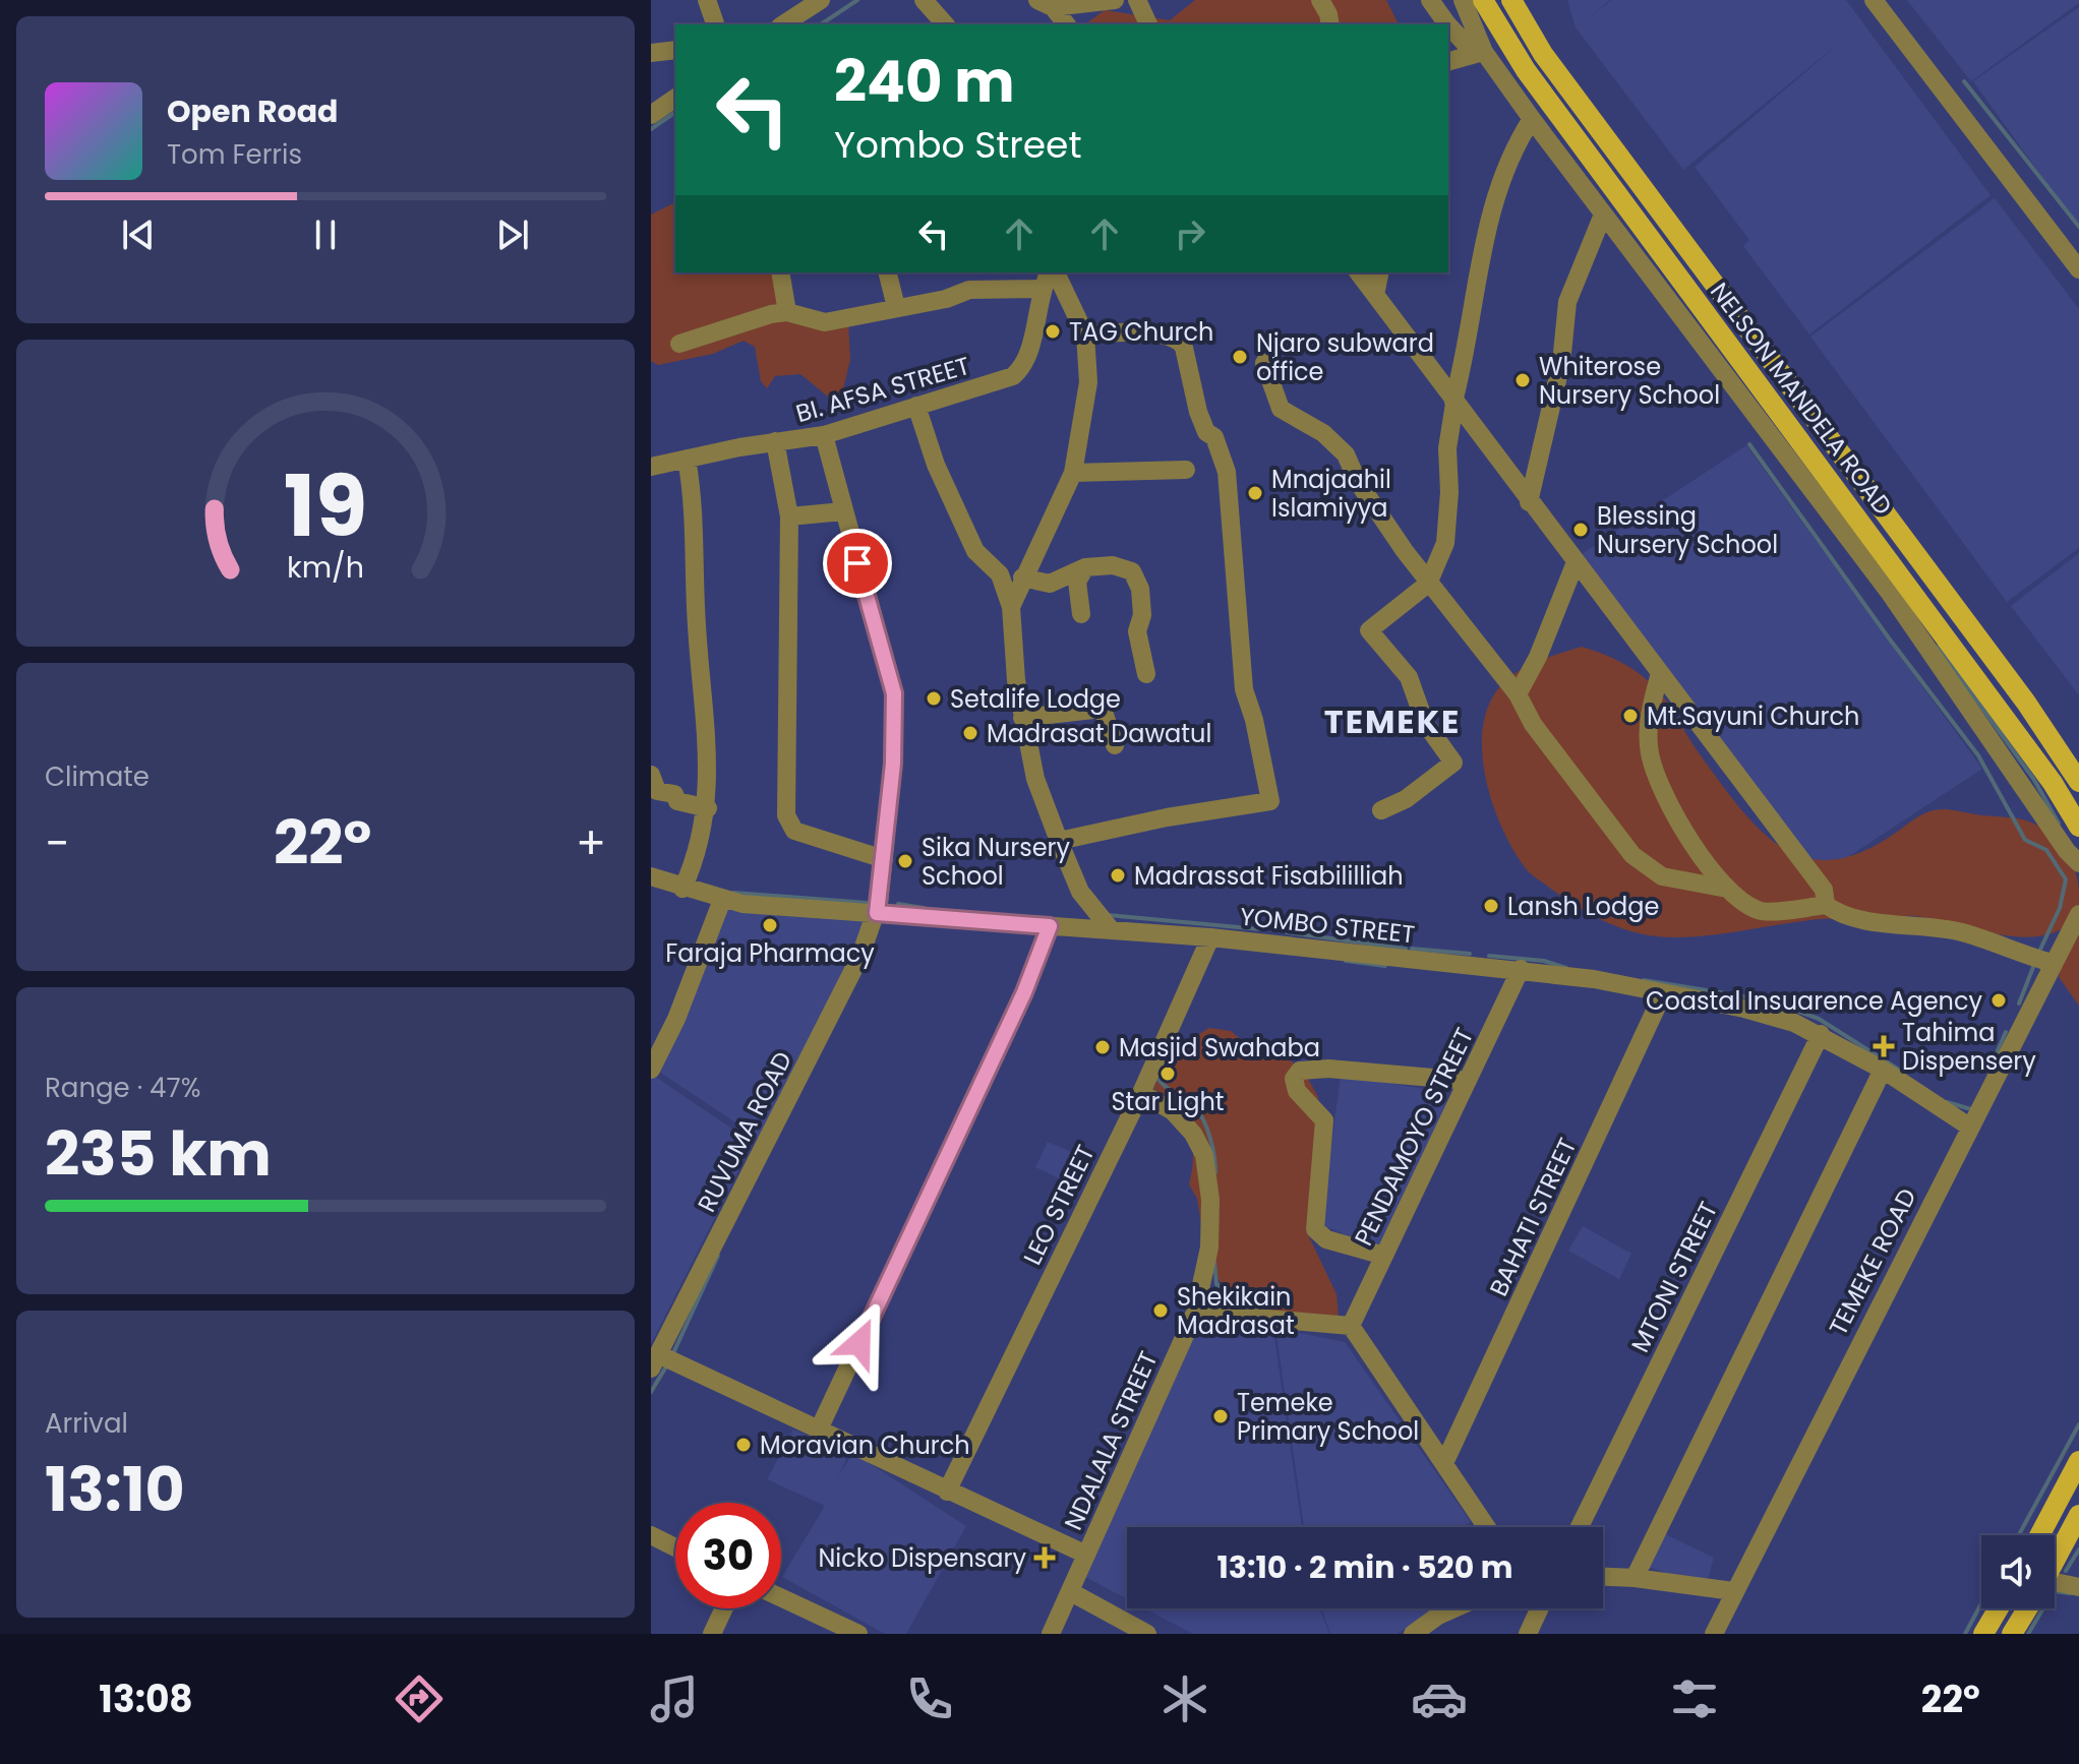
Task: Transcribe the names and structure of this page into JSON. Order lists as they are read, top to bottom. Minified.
{"streets":{"main road":["NELSON MANDELA ROAD"],"street":["BI. AFSA STREET","YOMBO STREET","RUVUMA ROAD","PENDAMOYO STREET","LEO STREET","BAHATI STREET","TEMEKE ROAD","MTONI STREET","NDALALA STREET"]},"crossings":[["BI. AFSA STREET","RUVUMA ROAD"],["YOMBO STREET","RUVUMA ROAD"],["YOMBO STREET","PENDAMOYO STREET"],["YOMBO STREET","LEO STREET"],["YOMBO STREET","BAHATI STREET"],["YOMBO STREET","TEMEKE ROAD"],["YOMBO STREET","MTONI STREET"],["LEO STREET","NDALALA STREET"]],"districts":["TEMEKE"],"places":{"other":["TAG Church","Njaro subward office","Whiterose Nursery School","Mnajaahil Islamiyya","Blessing Nursery School","Setalife Lodge","Mt.Sayuni Church","Madrasat Dawatul","Sika Nursery School","Madrassat Fisabililliah","Lansh Lodge","Faraja Pharmacy","Coastal Insuarence Agency","Masjid Swahaba","Star Light","Shekikain Madrasat","Temeke Primary School","Moravian Church"],"health":["Tahima Dispensery","Nicko Dispensary"]},"page":{"turn":["240 m","Yombo Street"],"song":["Open Road","Tom Ferris"],"tile":["Climate",["Range · 47%","235 km"],["Arrival","13:10"]],"heat":["−","22°","+"],"limit":"30","trip":"13:10 · 2 min · 520 m","tabs":["13:08","22°"],"gauge":["19","km/h"]}}
